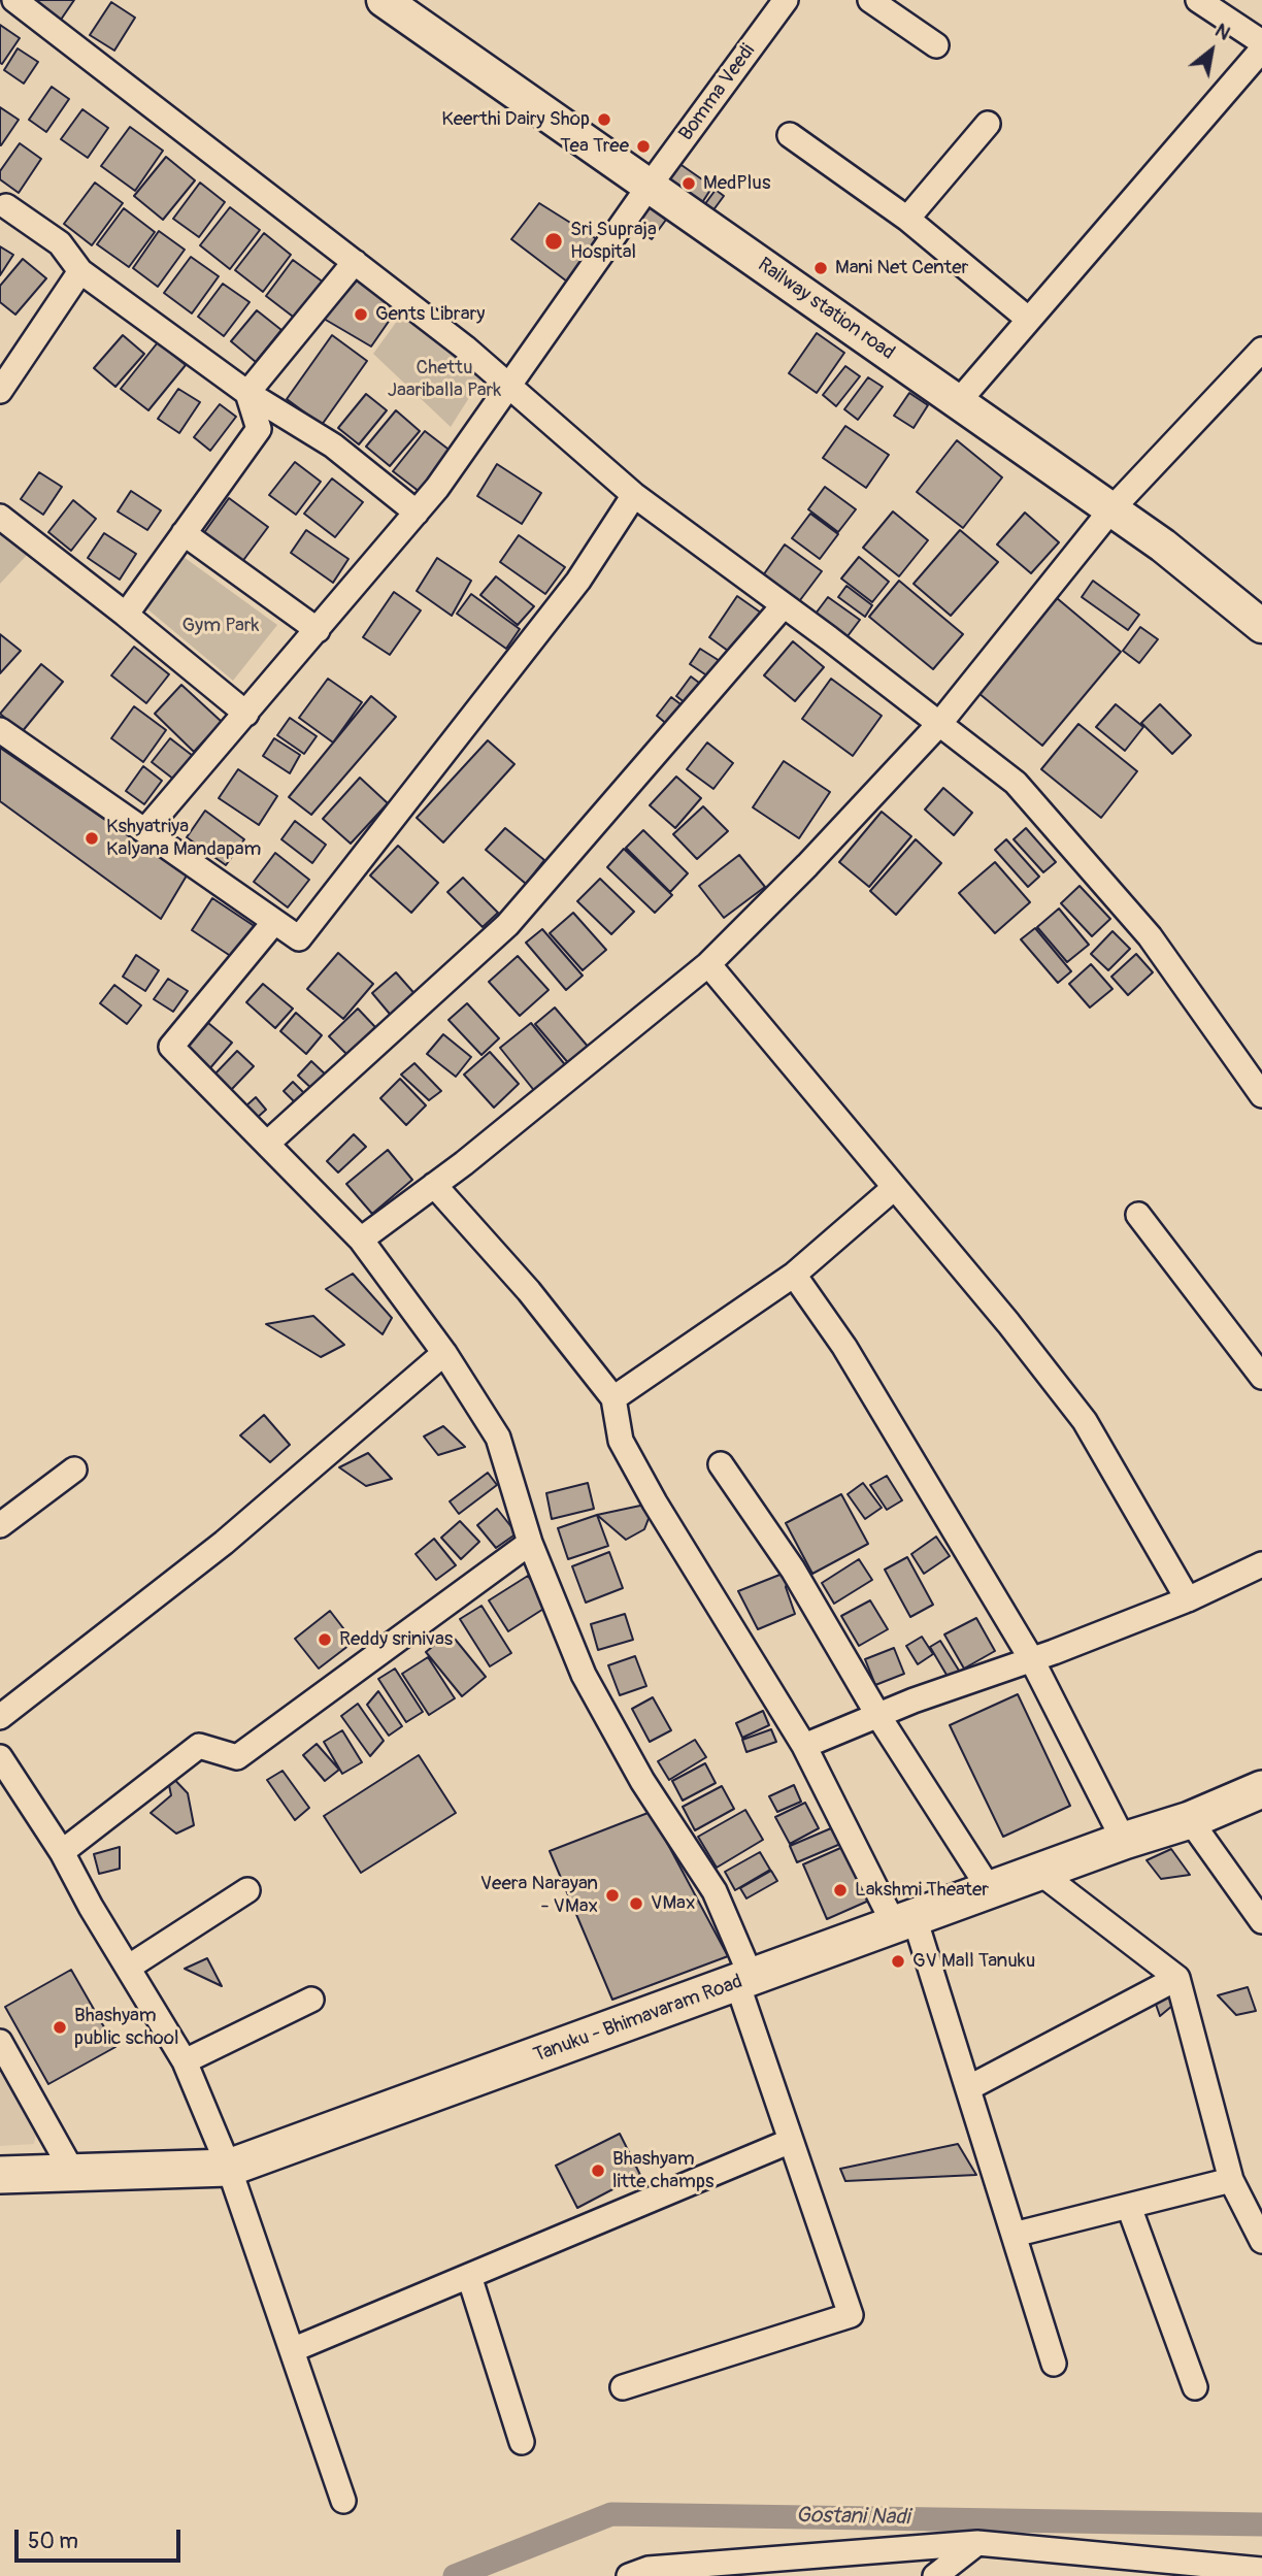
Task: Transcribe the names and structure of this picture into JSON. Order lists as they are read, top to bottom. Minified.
{"streets":{"main road":["Tanuku - Bhimavaram Road"],"street":["Bomma Veedi","Railway station road"]},"crossings":[["Bomma Veedi","Railway station road"]],"water":["Gostani Nadi"],"parks":["Chettu Jaariballa Park","Gym Park"],"places":["Keerthi Dairy Shop","Tea Tree","MedPlus","Sri Supraja Hospital","Mani Net Center","Gents Library","Kshyatriya Kalyana Mandapam","Reddy srinivas","Lakshmi Theater","Veera Narayan - VMax","VMax","GV Mall Tanuku","Bhashyam public school","Bhashyam litte champs"],"scale_bar":"50 m","north":"top right"}
